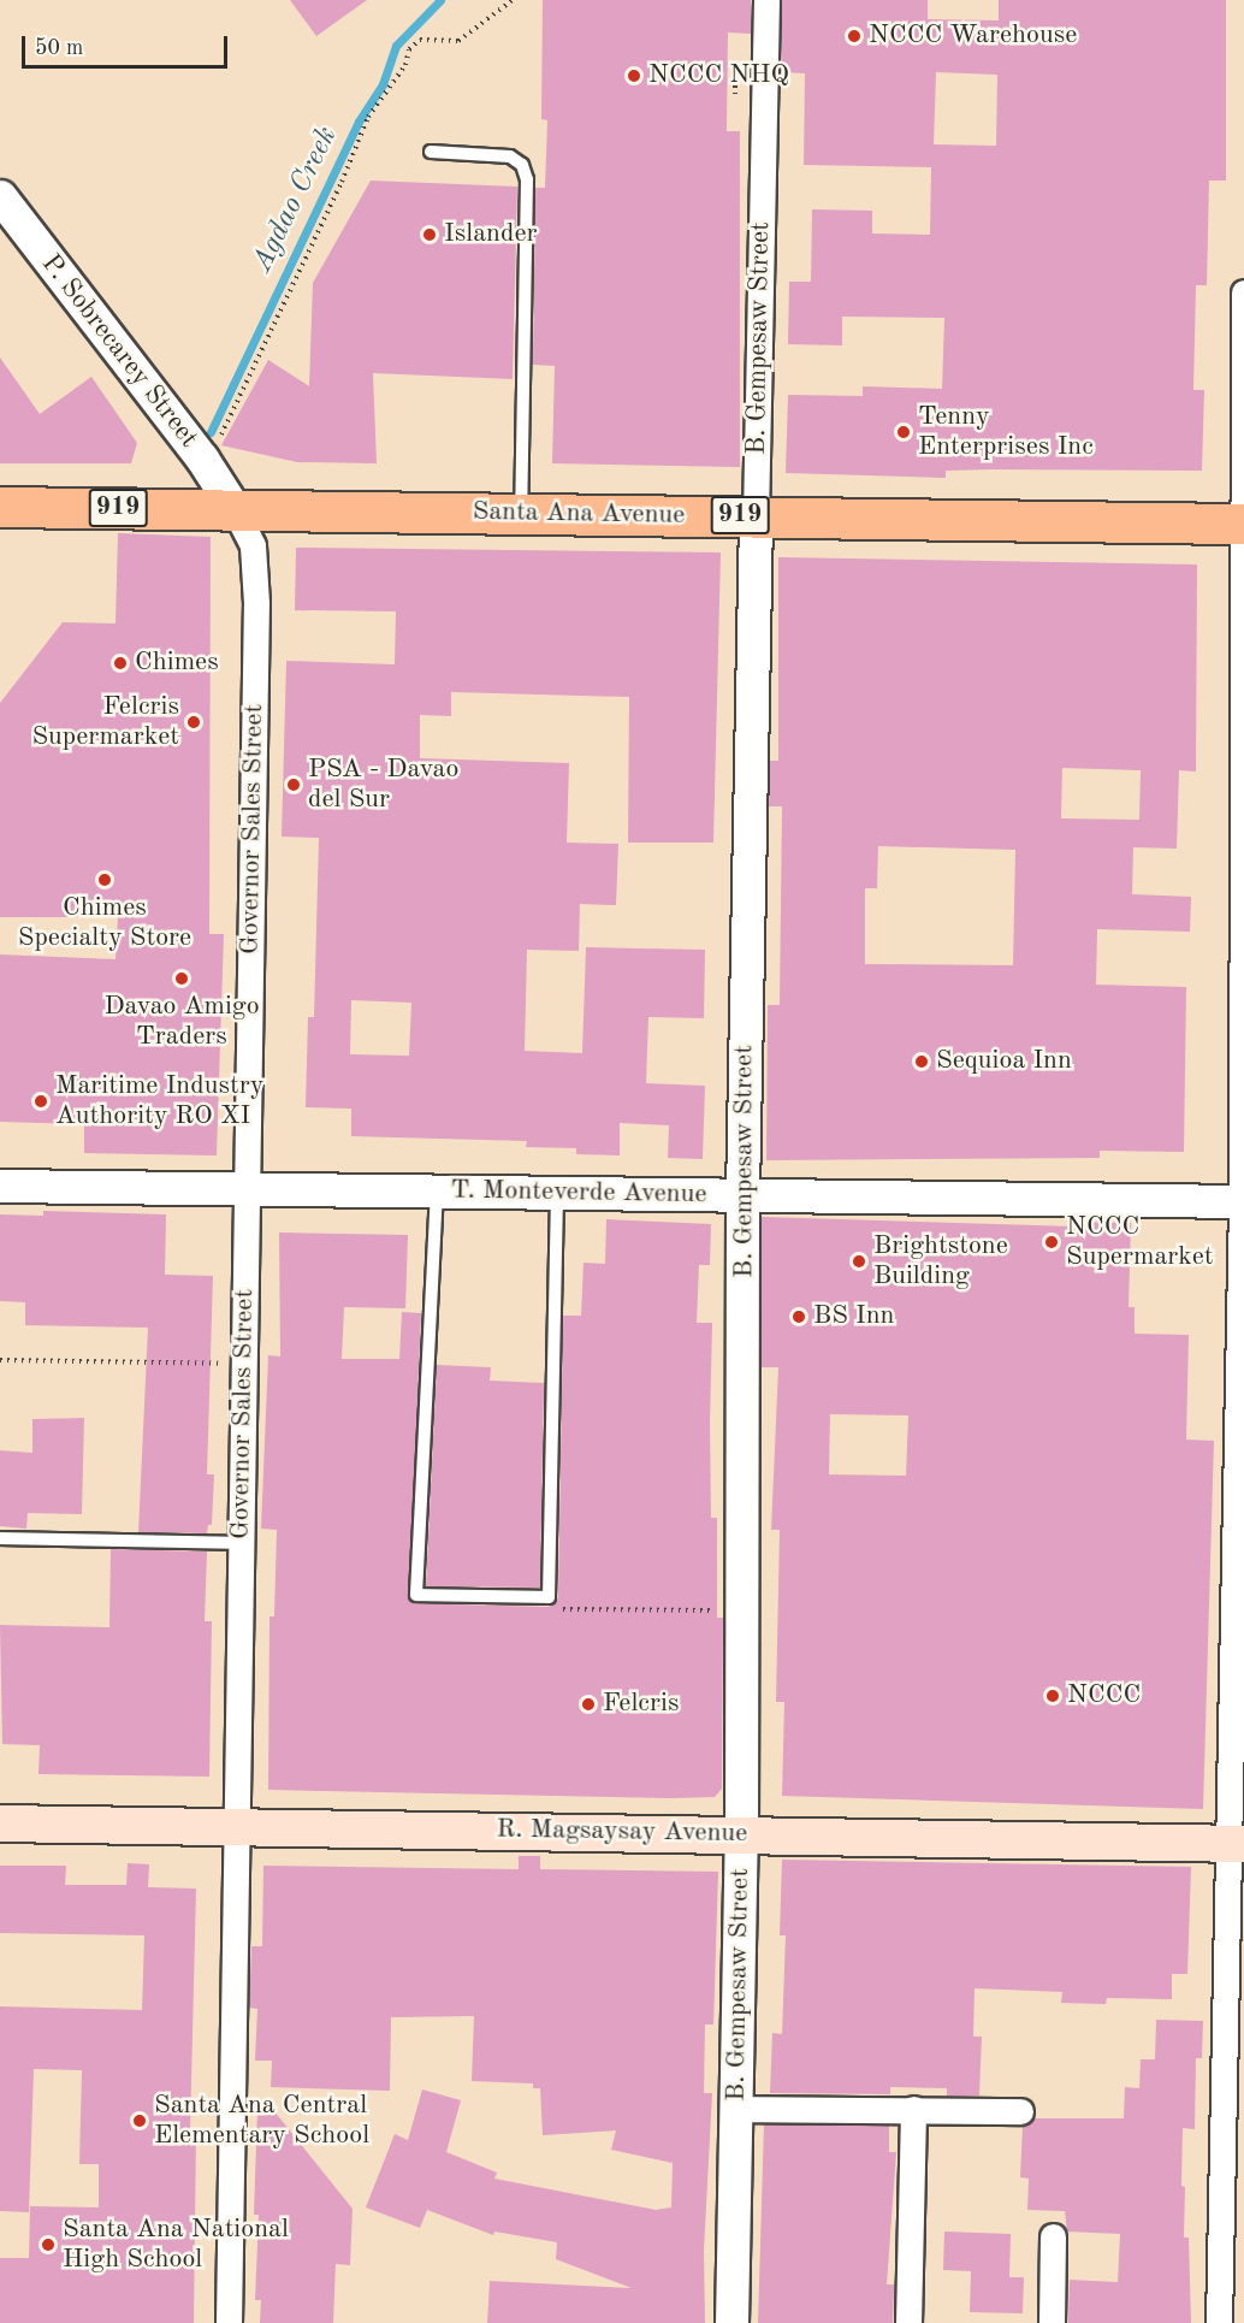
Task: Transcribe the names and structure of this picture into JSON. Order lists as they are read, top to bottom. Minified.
{"streets":{"main road":["919","Santa Ana Avenue","R. Magsaysay Avenue"],"street":["B. Gempesaw Street","P. Sobrecarey Street","Governor Sales Street","T. Monteverde Avenue"]},"crossings":[["B. Gempesaw Street","Santa Ana Avenue"],["B. Gempesaw Street","T. Monteverde Avenue"],["B. Gempesaw Street","R. Magsaysay Avenue"],["P. Sobrecarey Street","Santa Ana Avenue"],["P. Sobrecarey Street","Governor Sales Street"],["Santa Ana Avenue","Governor Sales Street"],["Governor Sales Street","T. Monteverde Avenue"],["Governor Sales Street","R. Magsaysay Avenue"]],"water":["Agdao Creek"],"places":["NCCC Warehouse","NCCC NHQ","Islander","Tenny Enterprises Inc","Chimes","Felcris Supermarket","PSA - Davao del Sur","Chimes Specialty Store","Davao Amigo Traders","Sequioa Inn","Maritime Industry Authority RO XI","NCCC Supermarket","Brightstone Building","BS Inn","NCCC","Felcris","Santa Ana Central Elementary School","Santa Ana National High School"],"scale_bar":"50 m"}
